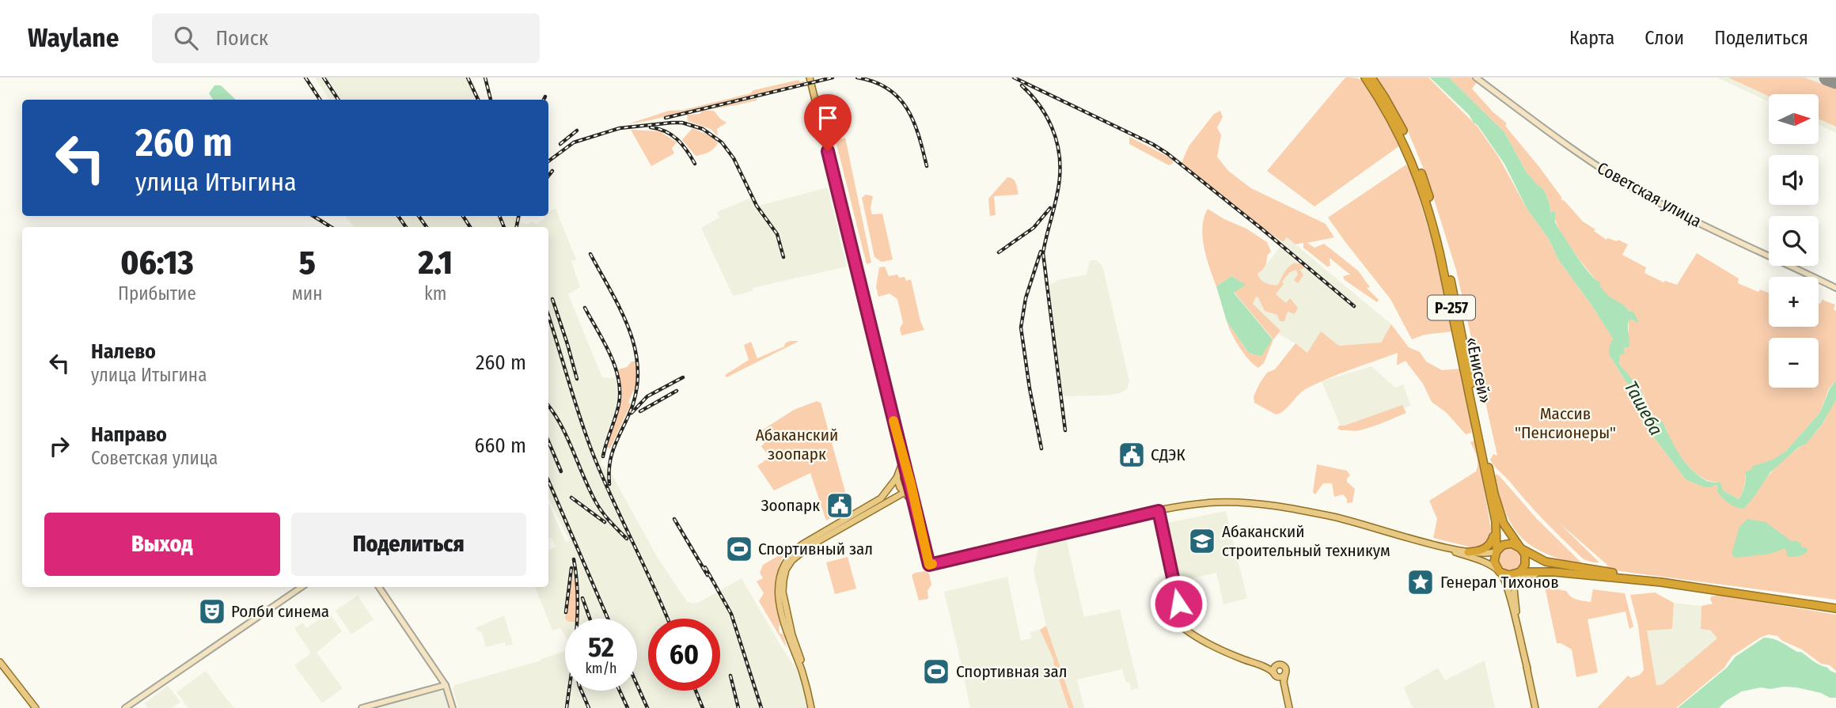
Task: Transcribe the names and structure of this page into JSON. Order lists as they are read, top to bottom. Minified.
{"streets":{"highway":["Р-257","«Енисей»"],"street":["Советская улица"]},"crossings":[["Р-257","«Енисей»"]],"water":["Ташеба"],"parks":["Массив \"Пенсионеры\"","Абаканский зоопарк"],"places":{"public building":["СДЭК","Зоопарк"],"school or university":["Абаканский строительный техникум"],"sports":["Спортивный зал","Спортивная зал"],"place":["Генерал Тихонов"],"theatre":["Ролби синема"]},"north":"right","page":{"header":"Waylane","search":"Поиск","nav":["Карта","Слои","Поделиться"],"map_buttons":["+","−"],"turn":["260 m","улица Итыгина"],"eta":["06:13","Прибытие","5","мин","2.1","km"],"list":[{"name":"Налево","note":"улица Итыгина","value":"260 m"},{"name":"Направо","note":"Советская улица","value":"660 m"}],"buttons":["Выход","Поделиться"],"speed":"52 km/h","limit":"60"}}
